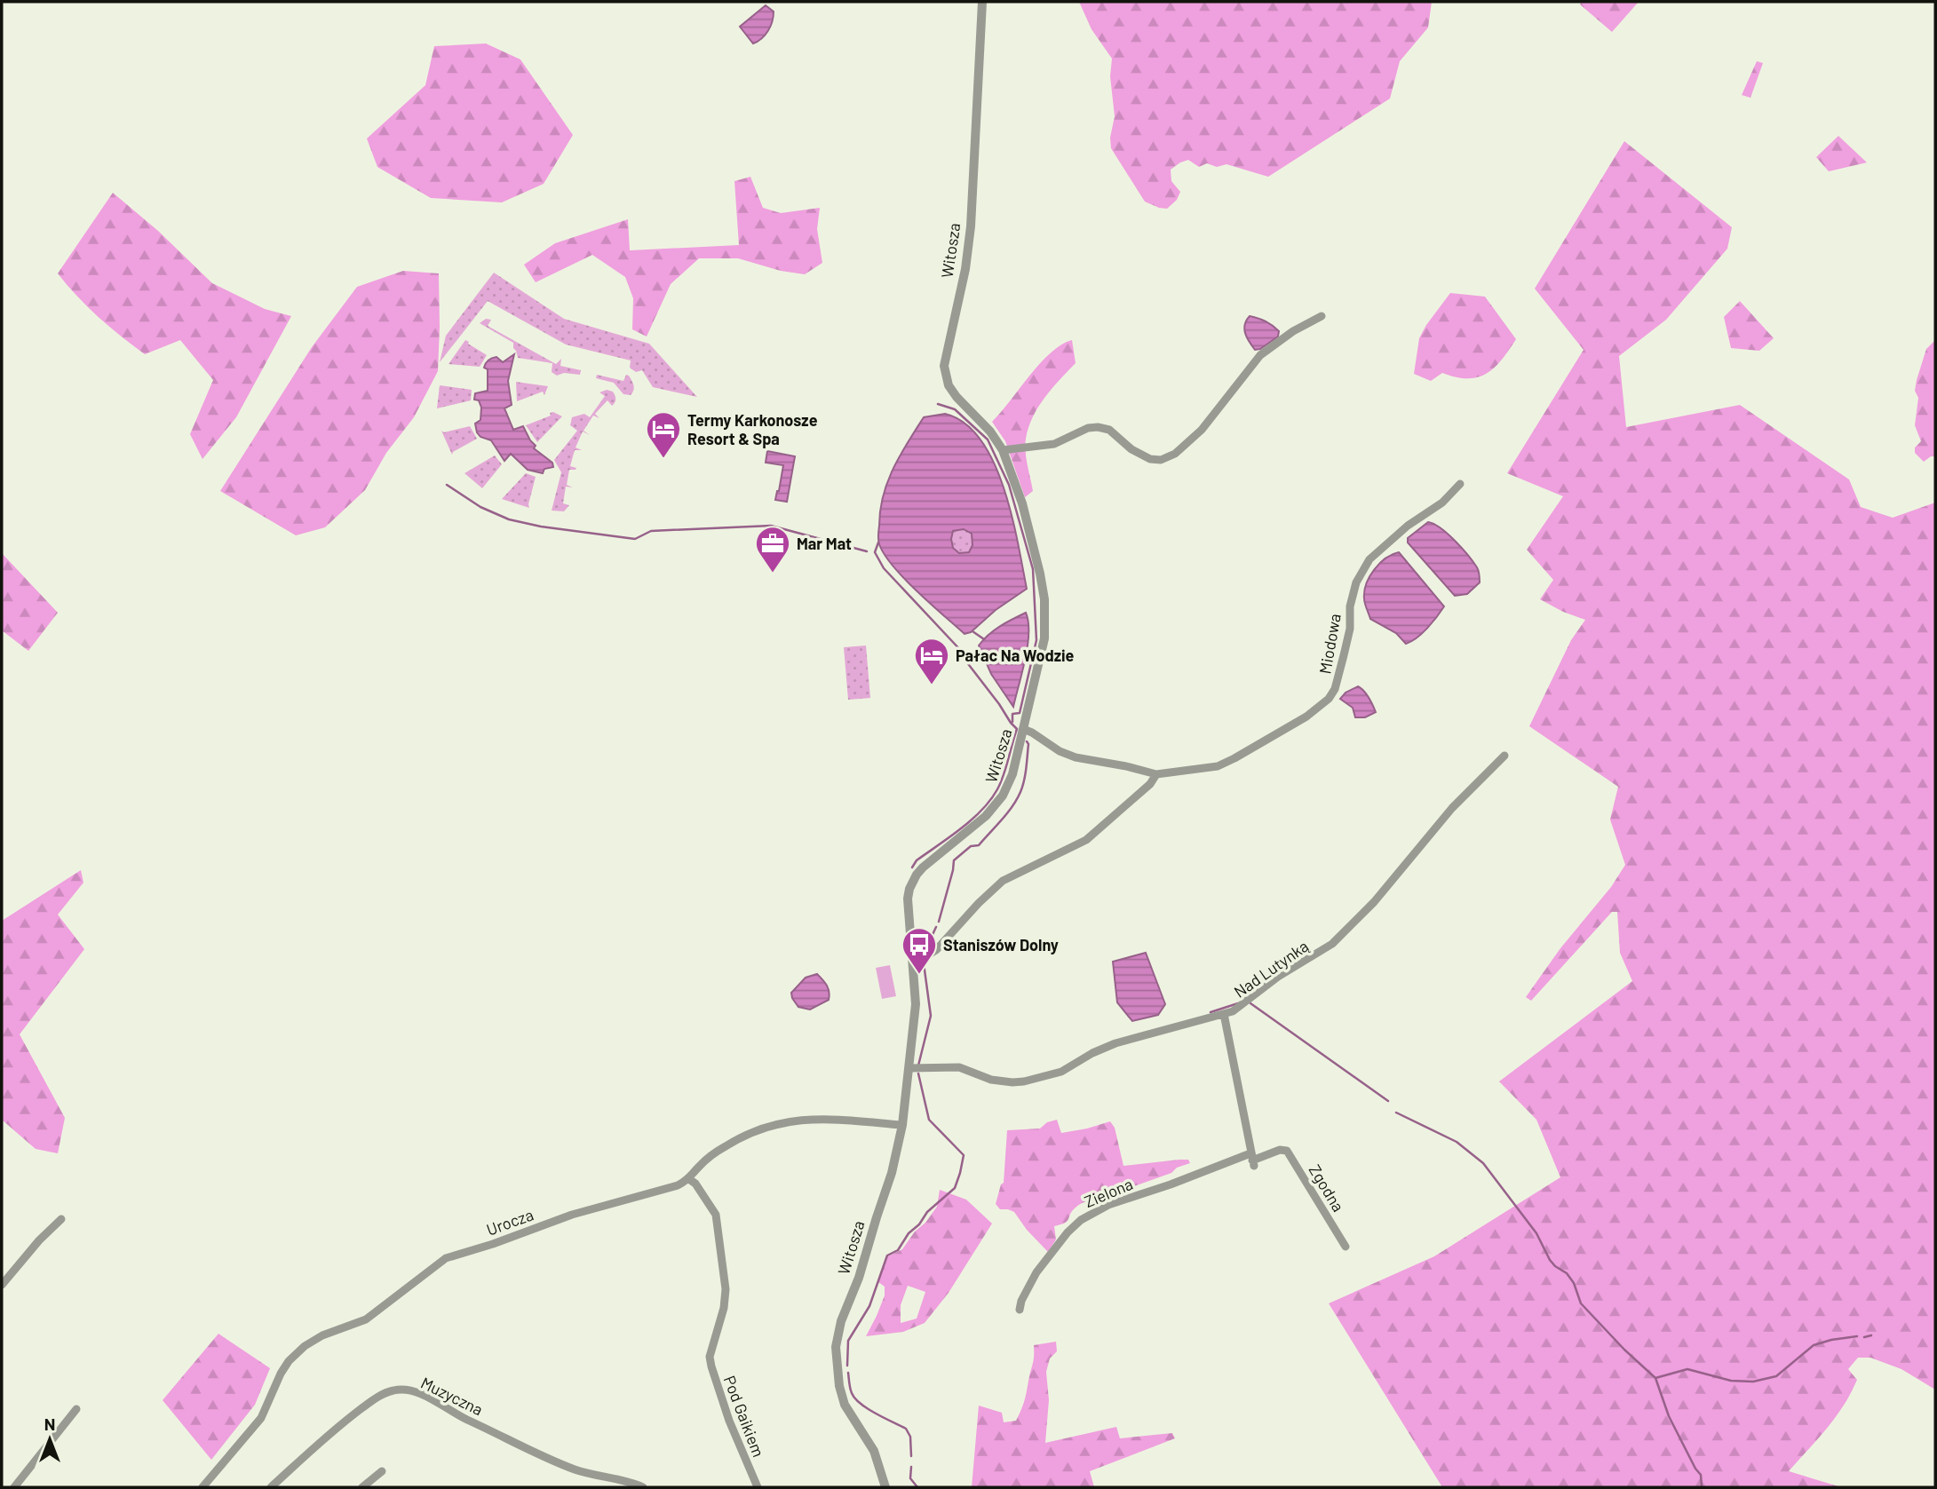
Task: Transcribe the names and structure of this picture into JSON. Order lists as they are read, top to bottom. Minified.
{"streets":{"street":["Witosza","Miodowa","Nad Lutynką","Zgodna","Zielona","Urocza","Muzyczna","Pod Gaikiem"]},"crossings":[["Witosza","Miodowa"],["Witosza","Nad Lutynką"],["Witosza","Urocza"],["Zgodna","Zielona"],["Urocza","Pod Gaikiem"]],"places":{"hotel":["Termy Karkonosze Resort & Spa","Pałac Na Wodzie"],"office":["Mar Mat"],"bus stop":["Staniszów Dolny"]},"north":"top"}
